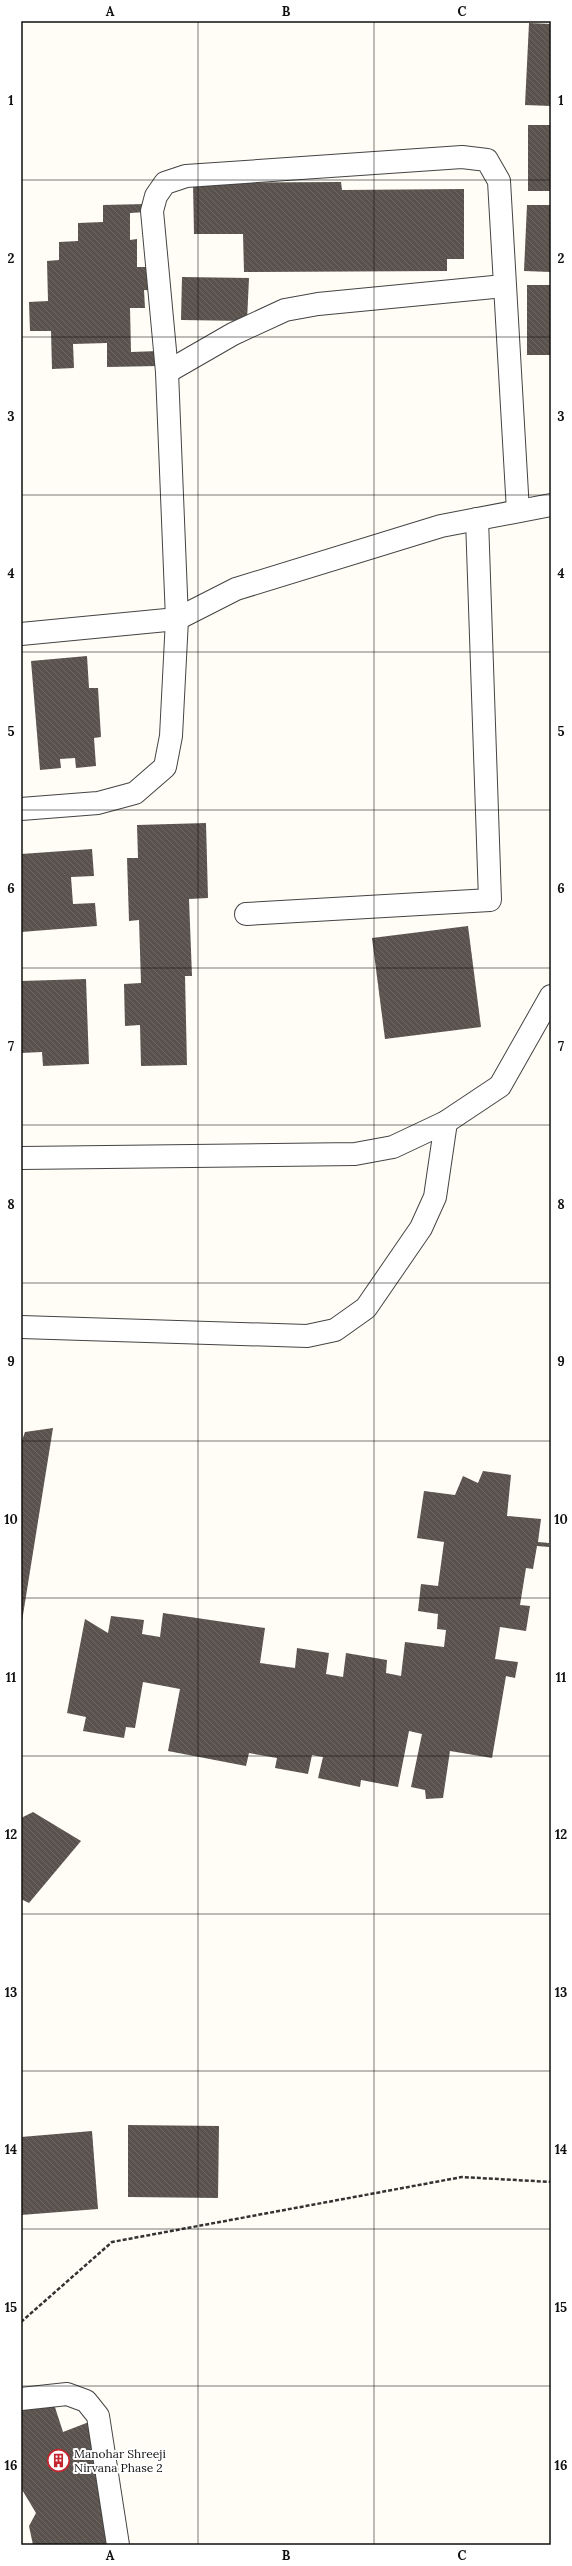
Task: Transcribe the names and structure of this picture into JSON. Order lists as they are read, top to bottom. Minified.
{"places":{"building":["Manohar Shreeji Nirvana Phase 2"]},"grid":{"columns":["A","B","C"],"rows":["1","2","3","4","5","6","7","8","9","10","11","12","13","14","15","16"]}}
